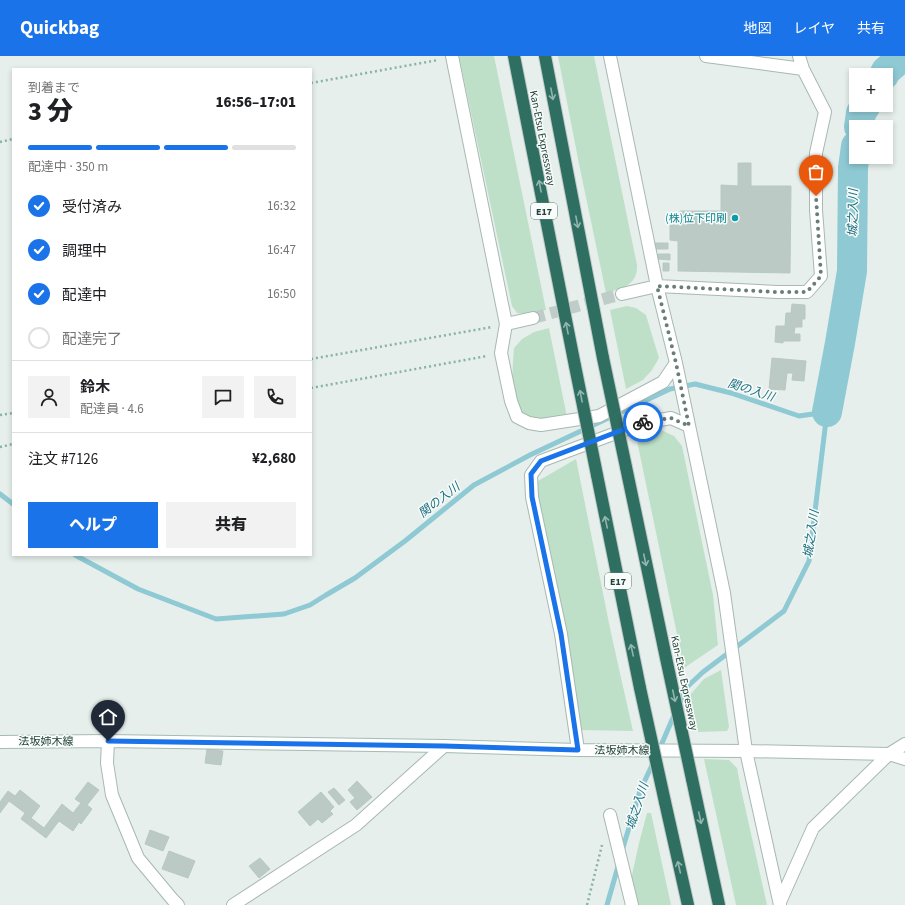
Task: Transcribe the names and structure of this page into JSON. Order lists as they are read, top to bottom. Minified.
{"streets":{"highway":["Kan-Etsu Expressway","E17"],"street":["法坂姉木線"]},"water":["城之入川","関の入川"],"places":["(株)位下印刷"],"page":{"header":"Quickbag","nav":["地図","レイヤ","共有"],"map_buttons":["+","−"],"heading":["3 分","到着まで","16:56–17:01"],"panel":["鈴木","配達員 · 4.6","注文 #7126","¥2,680"],"bar":"配達中 · 350 m","list":[["受付済み","16:32"],["調理中","16:47"],["配達中","16:50"],"配達完了"],"buttons":["ヘルプ","共有"]}}
